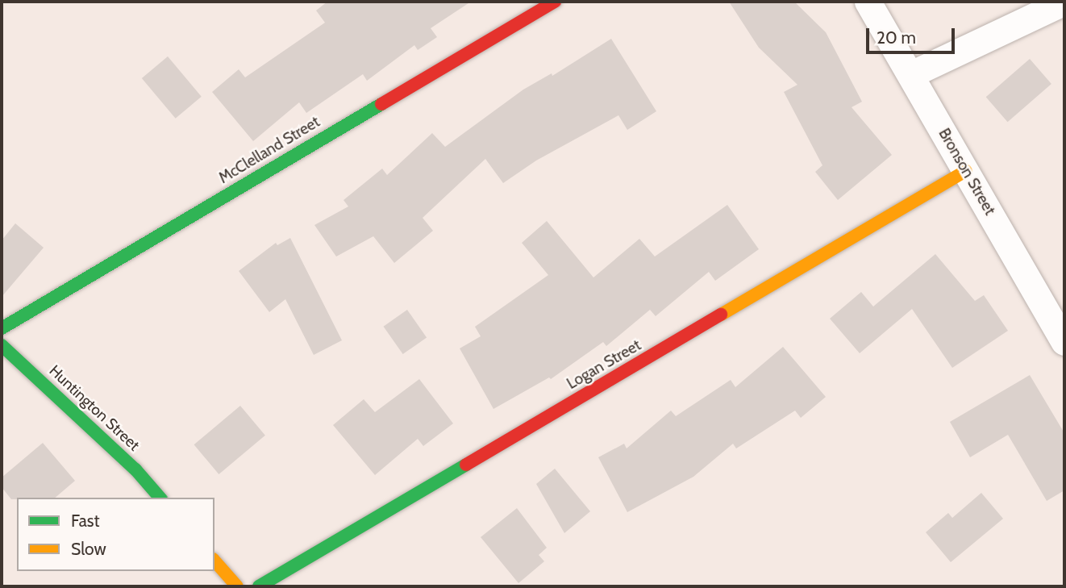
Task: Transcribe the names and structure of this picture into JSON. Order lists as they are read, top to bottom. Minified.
{"streets":{"street":["McClelland Street","Bronson Street","Logan Street","Huntington Street"]},"crossings":[["Bronson Street","Logan Street"]],"legend":["Fast","Slow"],"scale_bar":"20 m"}
